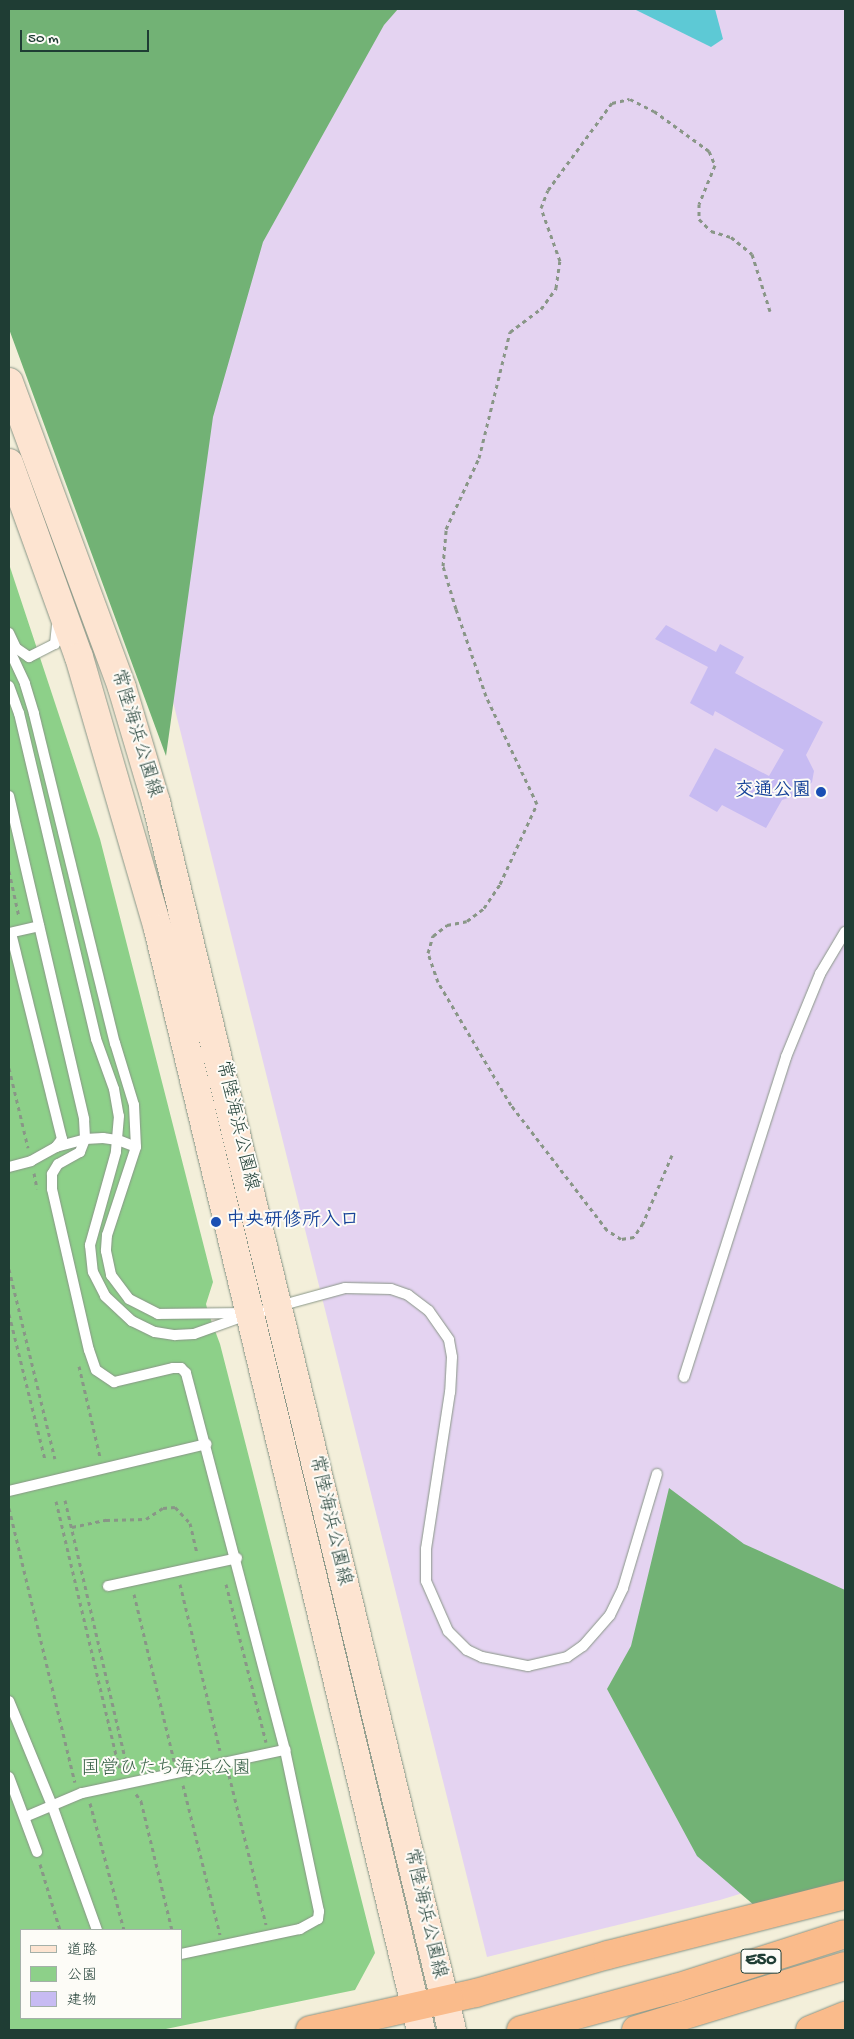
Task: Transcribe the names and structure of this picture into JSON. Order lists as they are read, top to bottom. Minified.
{"streets":{"highway":["E50"],"main road":["常陸海浜公園線"]},"parks":["国営ひたち海浜公園"],"places":["交通公園","中央研修所入口"],"legend":["道路","公園","建物"],"scale_bar":"50 m"}
